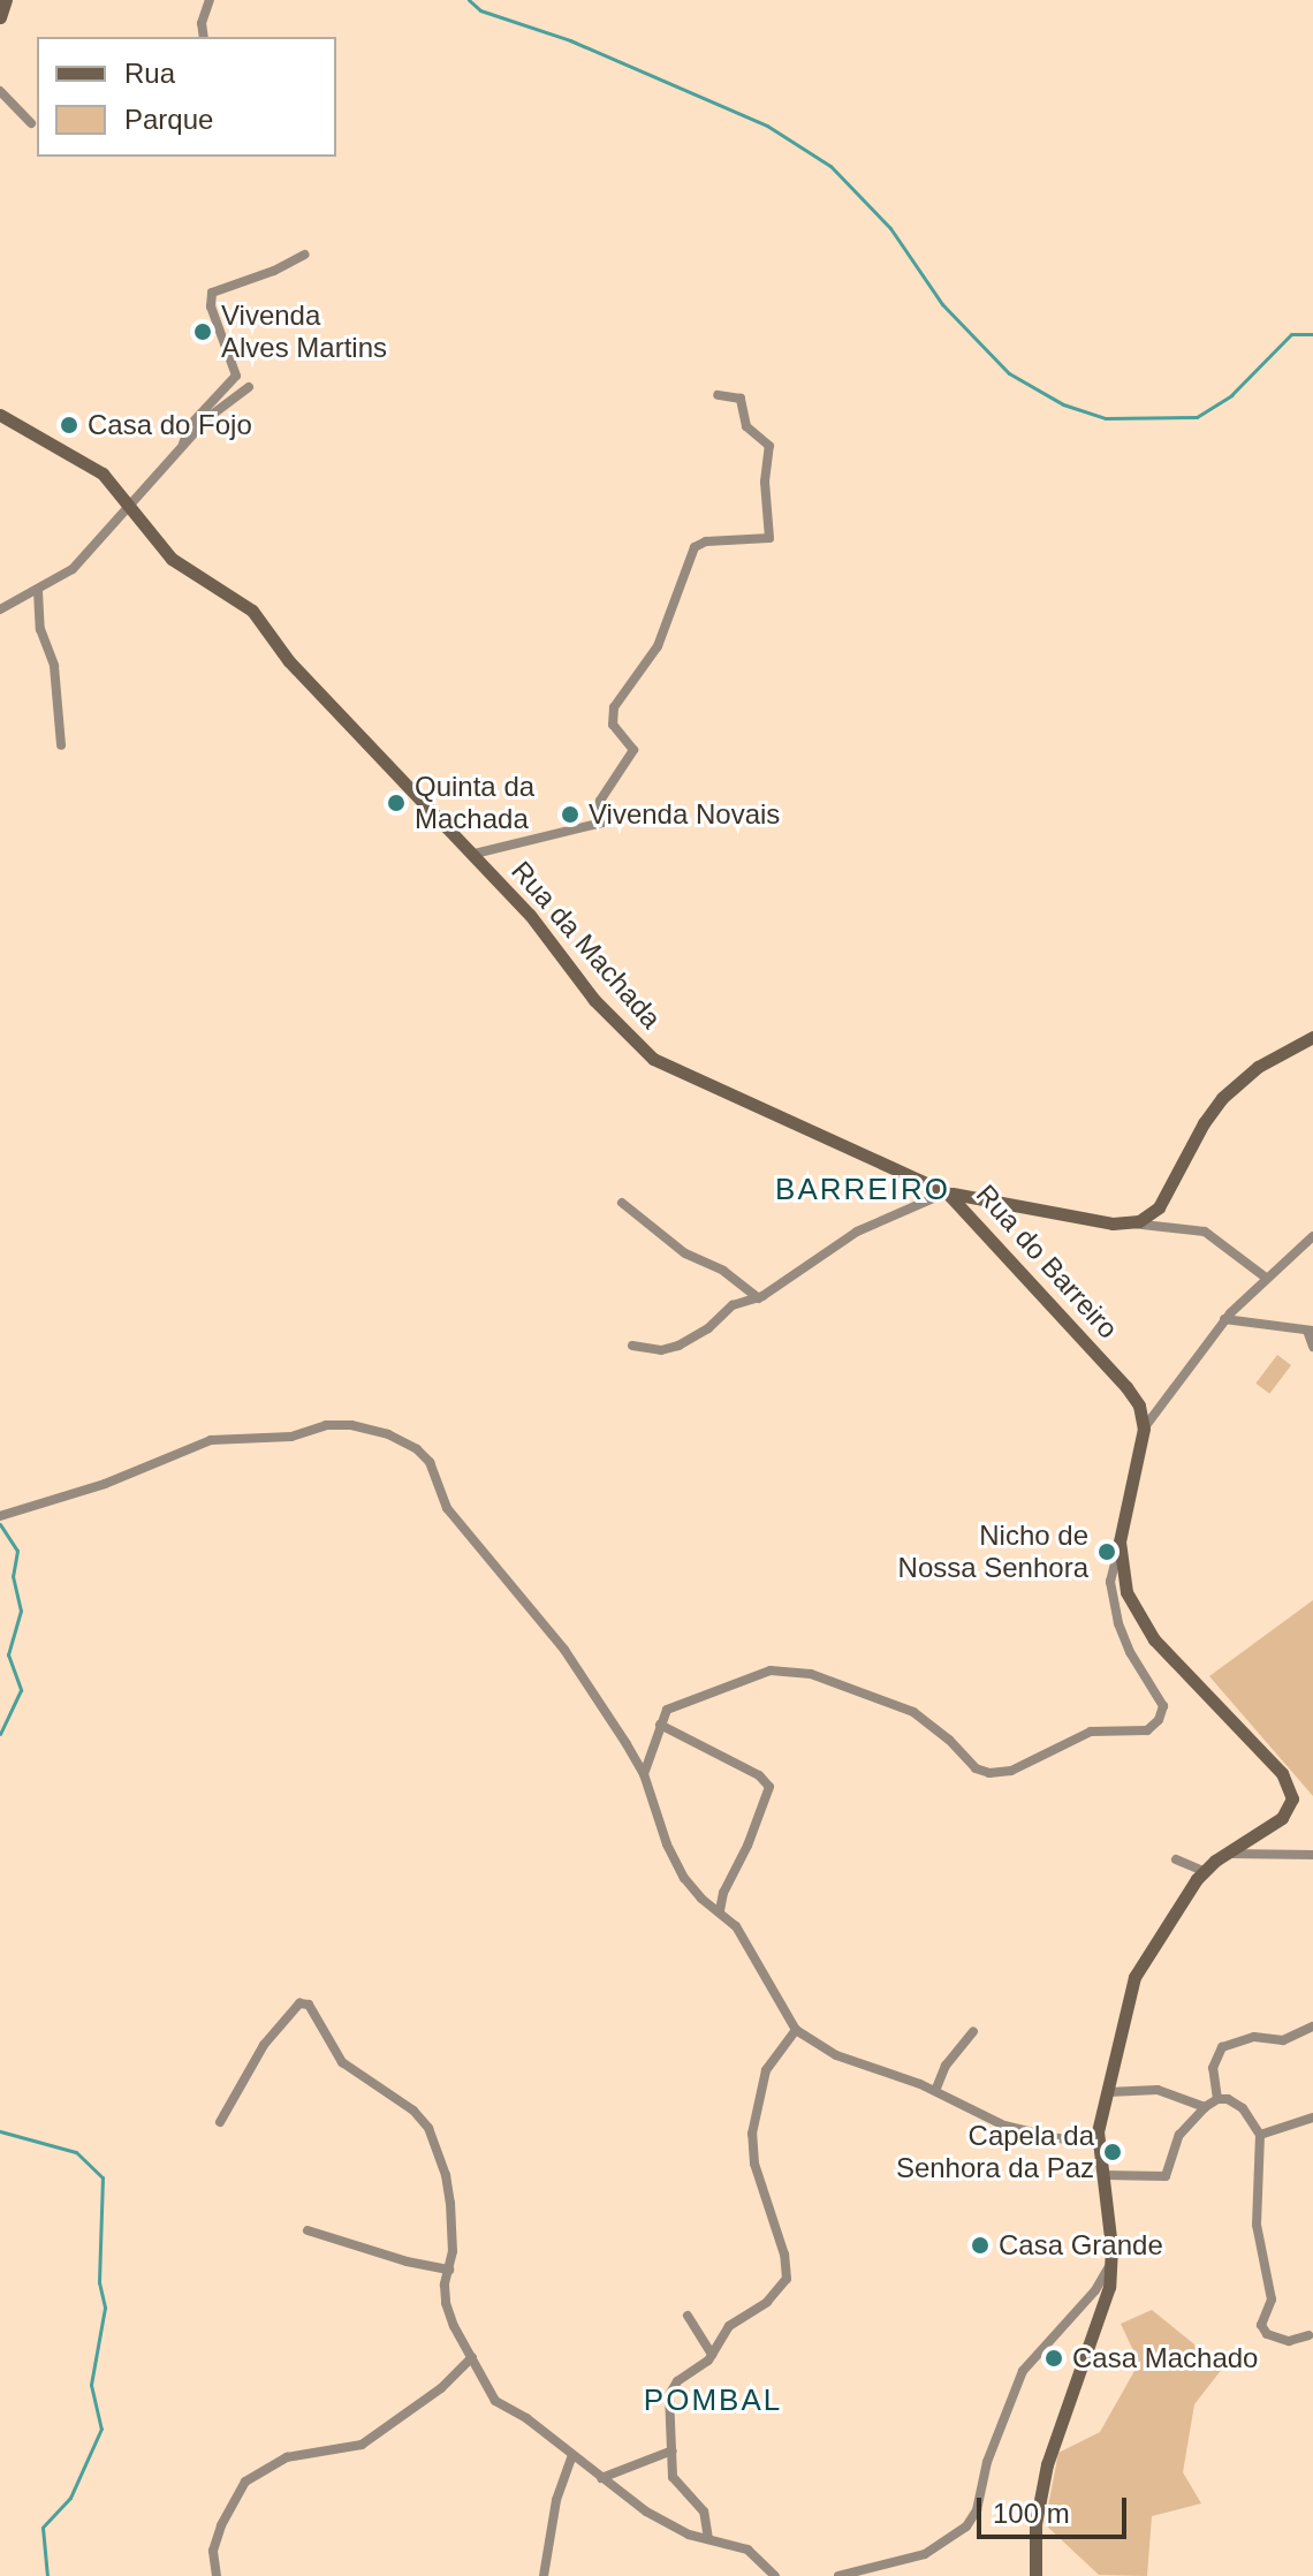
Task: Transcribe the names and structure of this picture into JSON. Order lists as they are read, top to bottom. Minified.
{"streets":{"street":["Rua da Machada","Rua do Barreiro"]},"crossings":[["Rua da Machada","Rua do Barreiro"]],"districts":["BARREIRO","POMBAL"],"places":["Vivenda Alves Martins","Casa do Fojo","Quinta da Machada","Vivenda Novais","Nicho de Nossa Senhora","Capela da Senhora da Paz","Casa Grande","Casa Machado"],"legend":["Rua","Parque"],"scale_bar":"100 m"}
